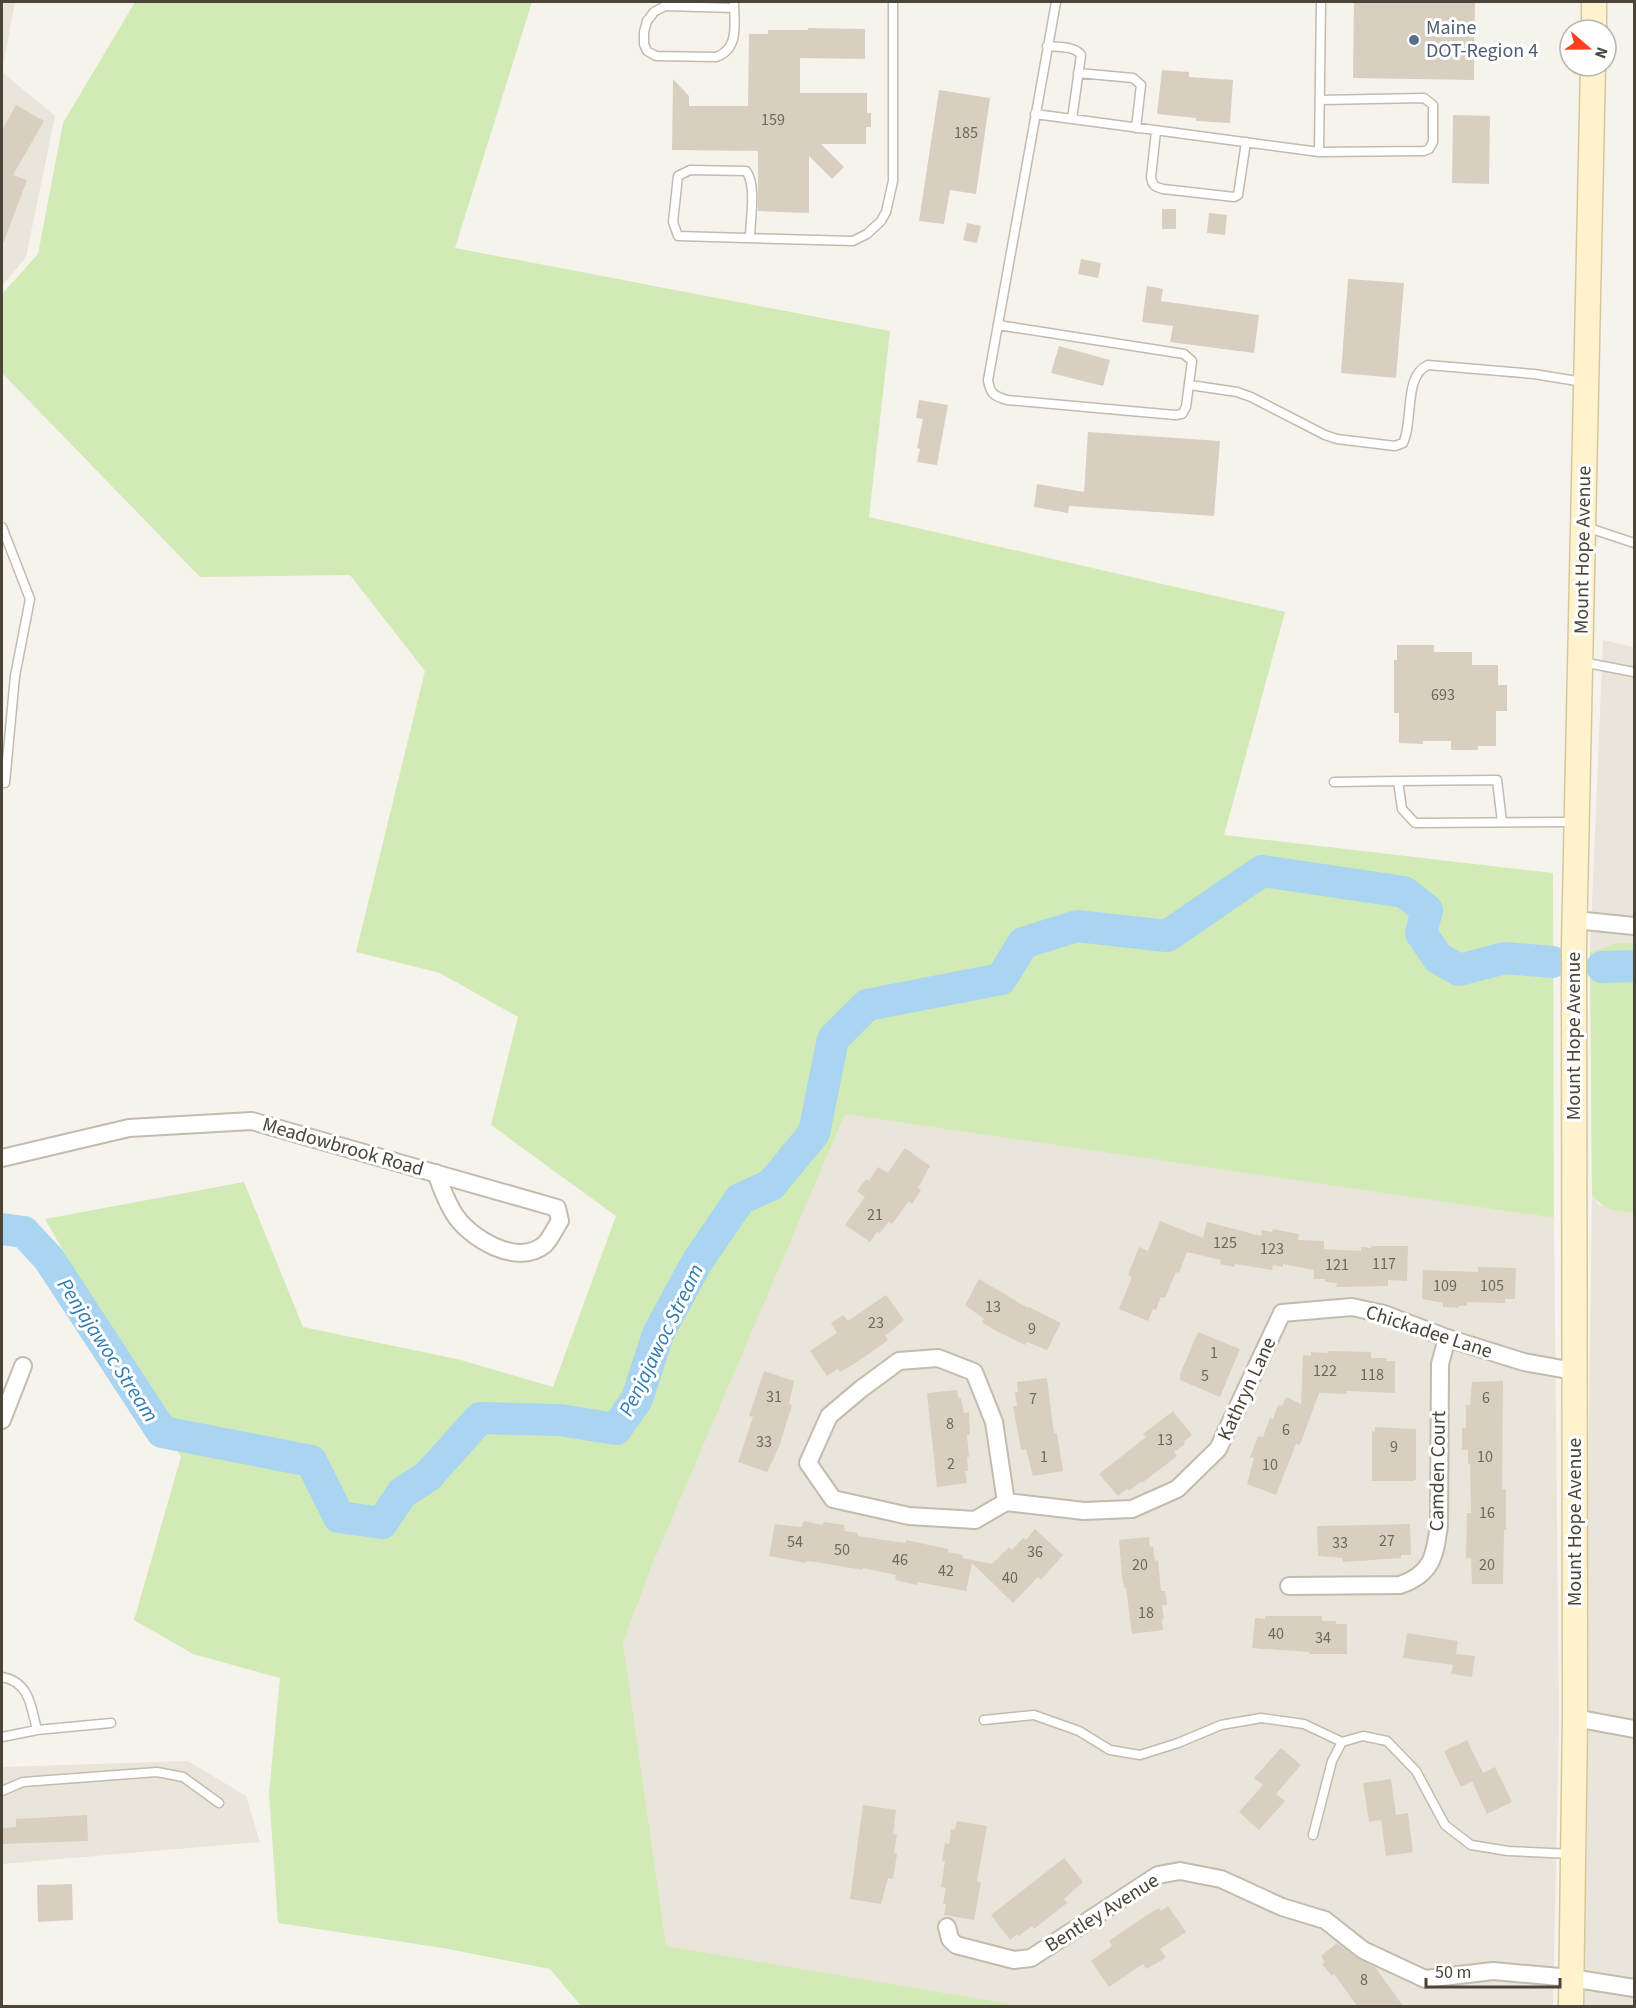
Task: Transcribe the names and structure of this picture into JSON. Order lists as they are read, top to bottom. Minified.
{"streets":{"street":["Mount Hope Avenue","Meadowbrook Road","Chickadee Lane","Kathryn Lane","Camden Court","Bentley Avenue"]},"crossings":[["Mount Hope Avenue","Chickadee Lane"],["Mount Hope Avenue","Bentley Avenue"],["Chickadee Lane","Kathryn Lane"],["Chickadee Lane","Camden Court"]],"water":["Penjajawoc Stream"],"places":["Maine DOT-Region 4"],"house_numbers":["159","185","693","21","125","123","117","121","109","105","13","23","9","1","122","118","5","31","6","7","8","6","13","33","9","1","10","2","10","16","27","54","33","50","36","46","20","20","42","40","18","40","34","8"],"scale_bar":"50 m","north":"right"}
